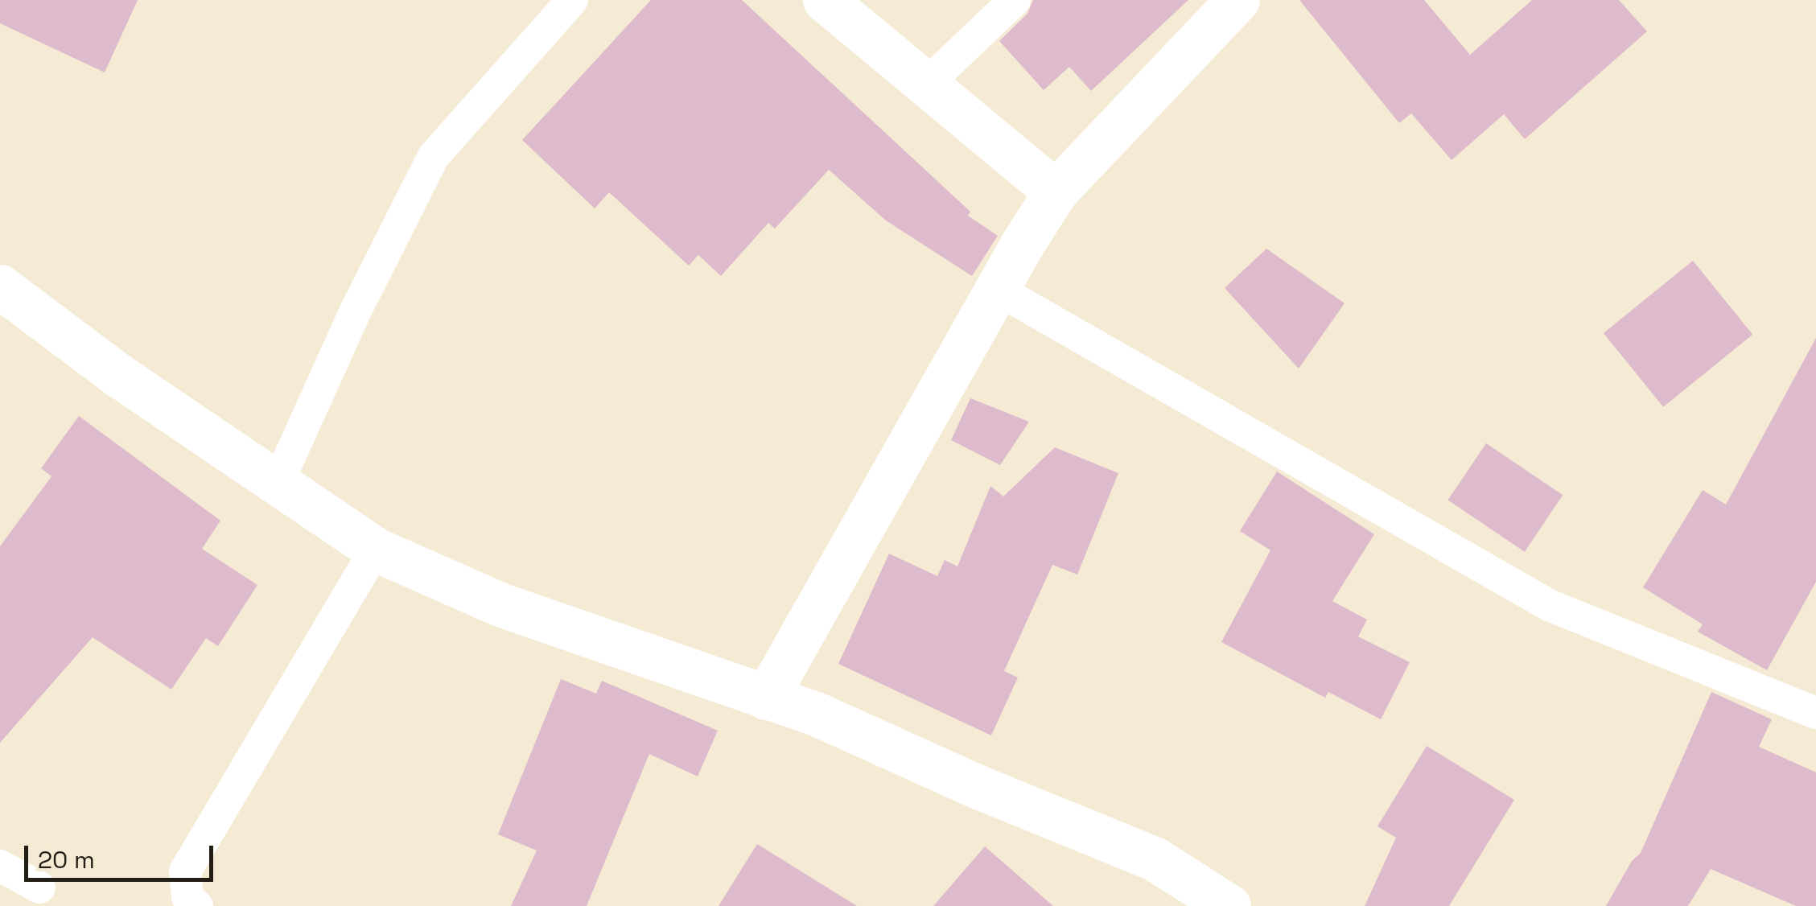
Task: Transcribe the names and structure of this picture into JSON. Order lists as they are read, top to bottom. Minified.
{"scale_bar":"20 m"}
